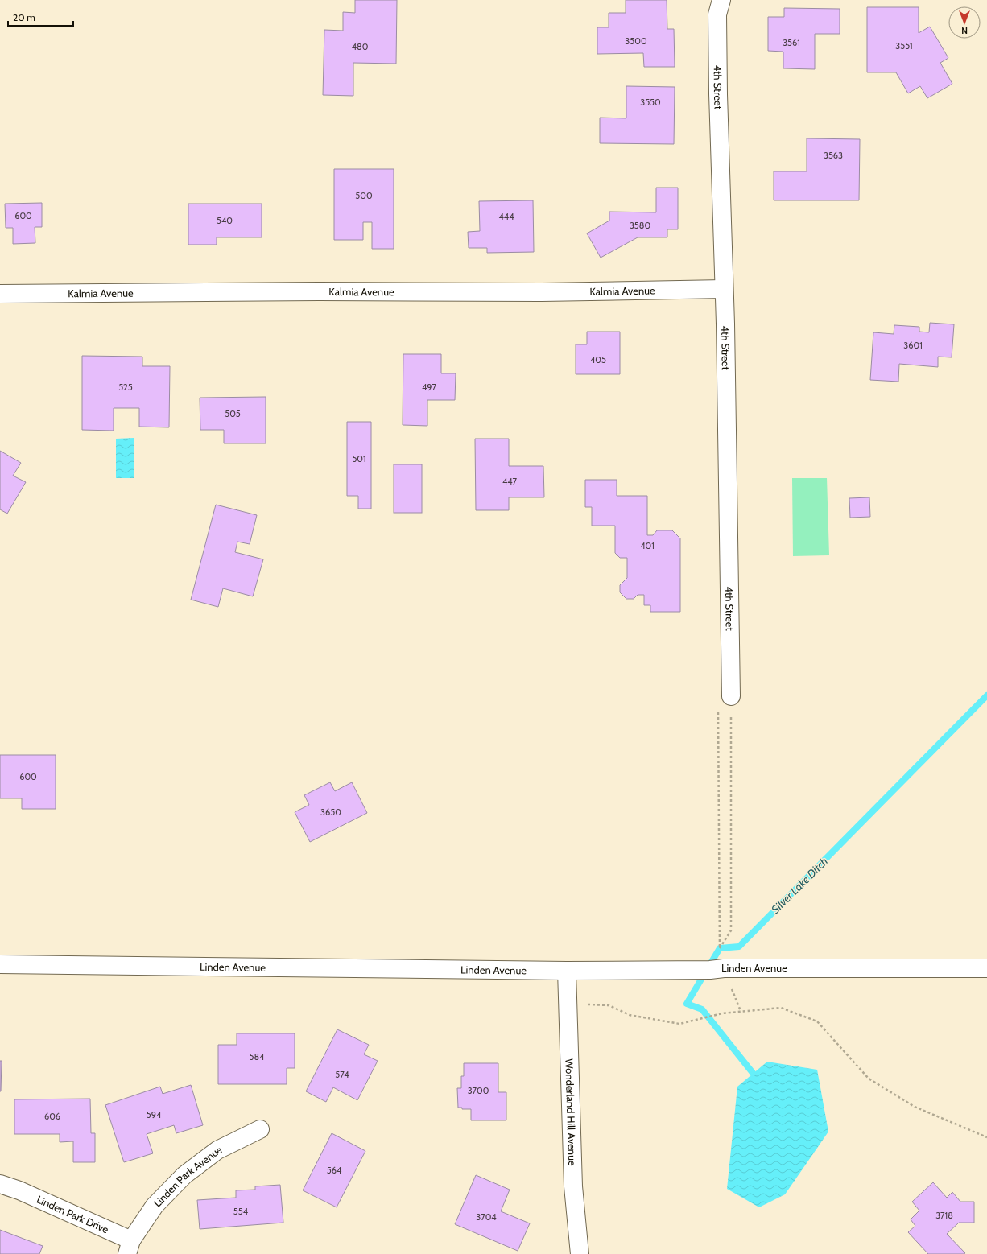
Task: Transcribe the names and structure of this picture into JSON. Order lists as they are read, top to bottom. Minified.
{"streets":{"street":["4th Street","Kalmia Avenue","Linden Avenue","Wonderland Hill Avenue","Linden Park Avenue","Linden Park Drive"]},"crossings":[["4th Street","Kalmia Avenue"],["Linden Avenue","Wonderland Hill Avenue"],["Linden Park Avenue","Linden Park Drive"]],"water":["Silver Lake Ditch"],"house_numbers":["3500","3561","3551","480","3550","3563","500","600","444","540","3580","3601","405","525","497","505","501","447","401","600","3650","584","574","3700","594","606","564","554","3718","3704"],"scale_bar":"20 m","north":"bottom"}
